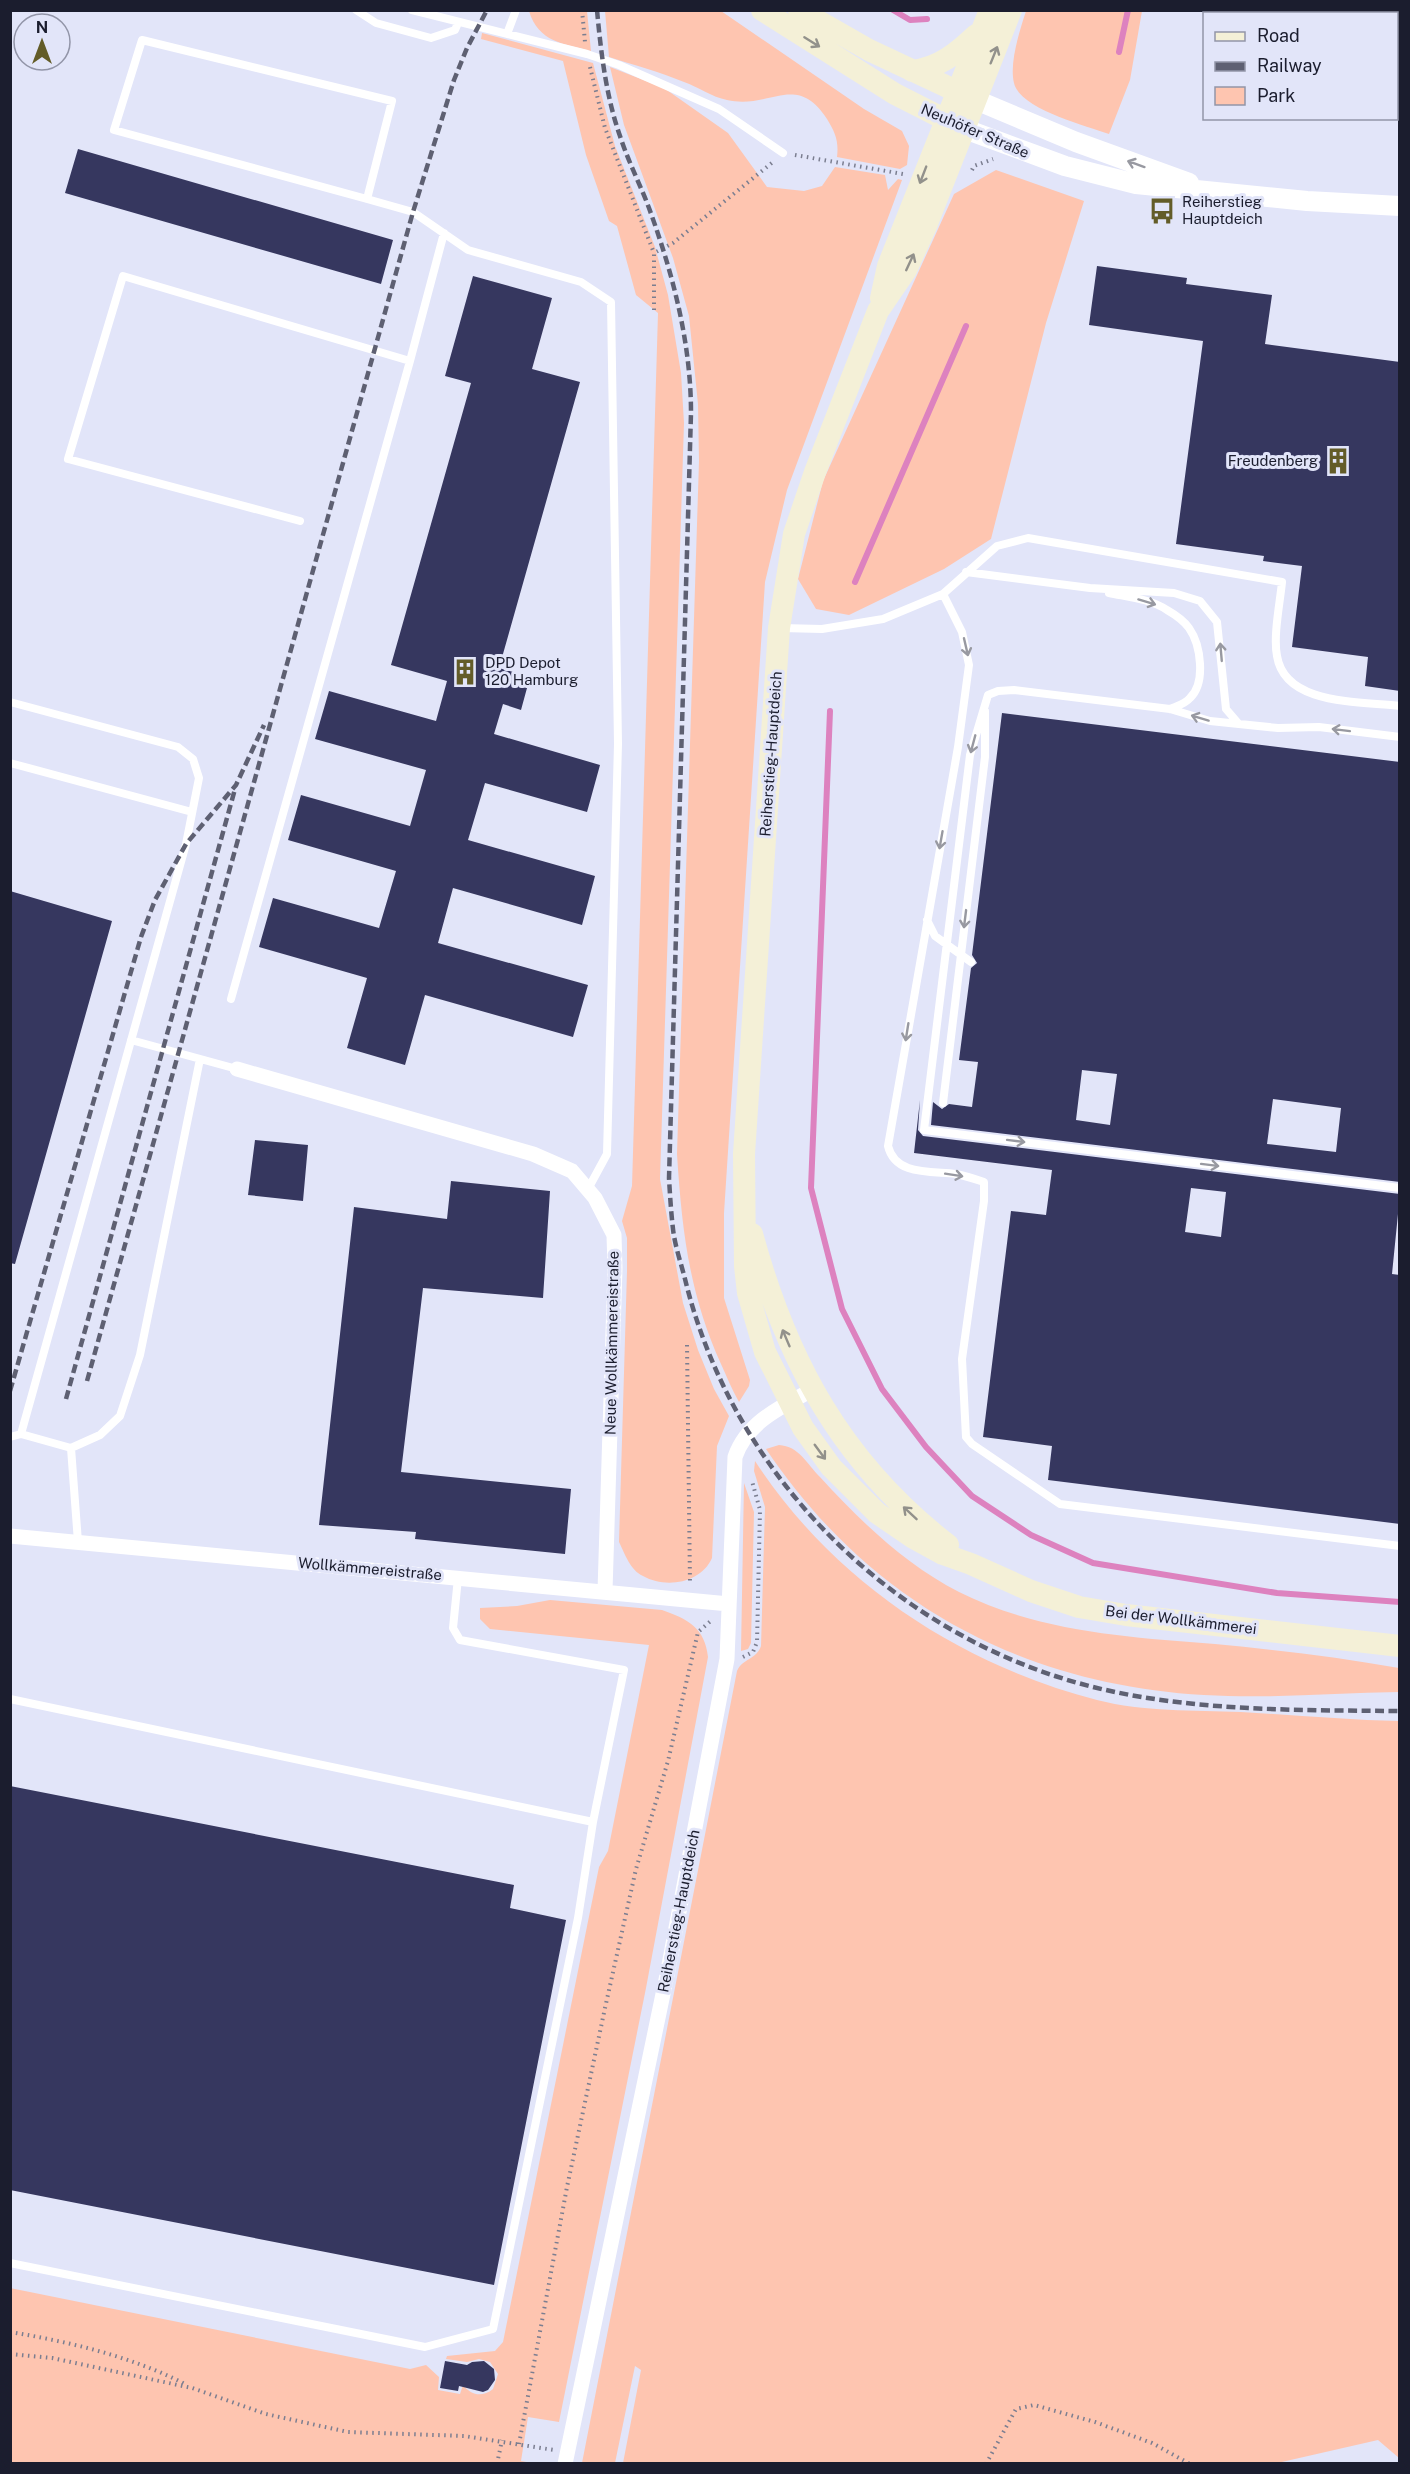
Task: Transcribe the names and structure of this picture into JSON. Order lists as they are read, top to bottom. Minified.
{"streets":{"main road":["Neuhöfer Straße","Reiherstieg-Hauptdeich","Bei der Wollkämmerei"],"street":["Neue Wollkämmereistraße","Wollkämmereistraße"]},"crossings":[["Neuhöfer Straße","Reiherstieg-Hauptdeich"],["Reiherstieg-Hauptdeich","Wollkämmereistraße"],["Reiherstieg-Hauptdeich","Bei der Wollkämmerei"],["Neue Wollkämmereistraße","Wollkämmereistraße"]],"places":{"bus stop":["Reiherstieg Hauptdeich"],"building":["Freudenberg","DPD Depot 120 Hamburg"]},"legend":["Road","Railway","Park"],"north":"top"}
